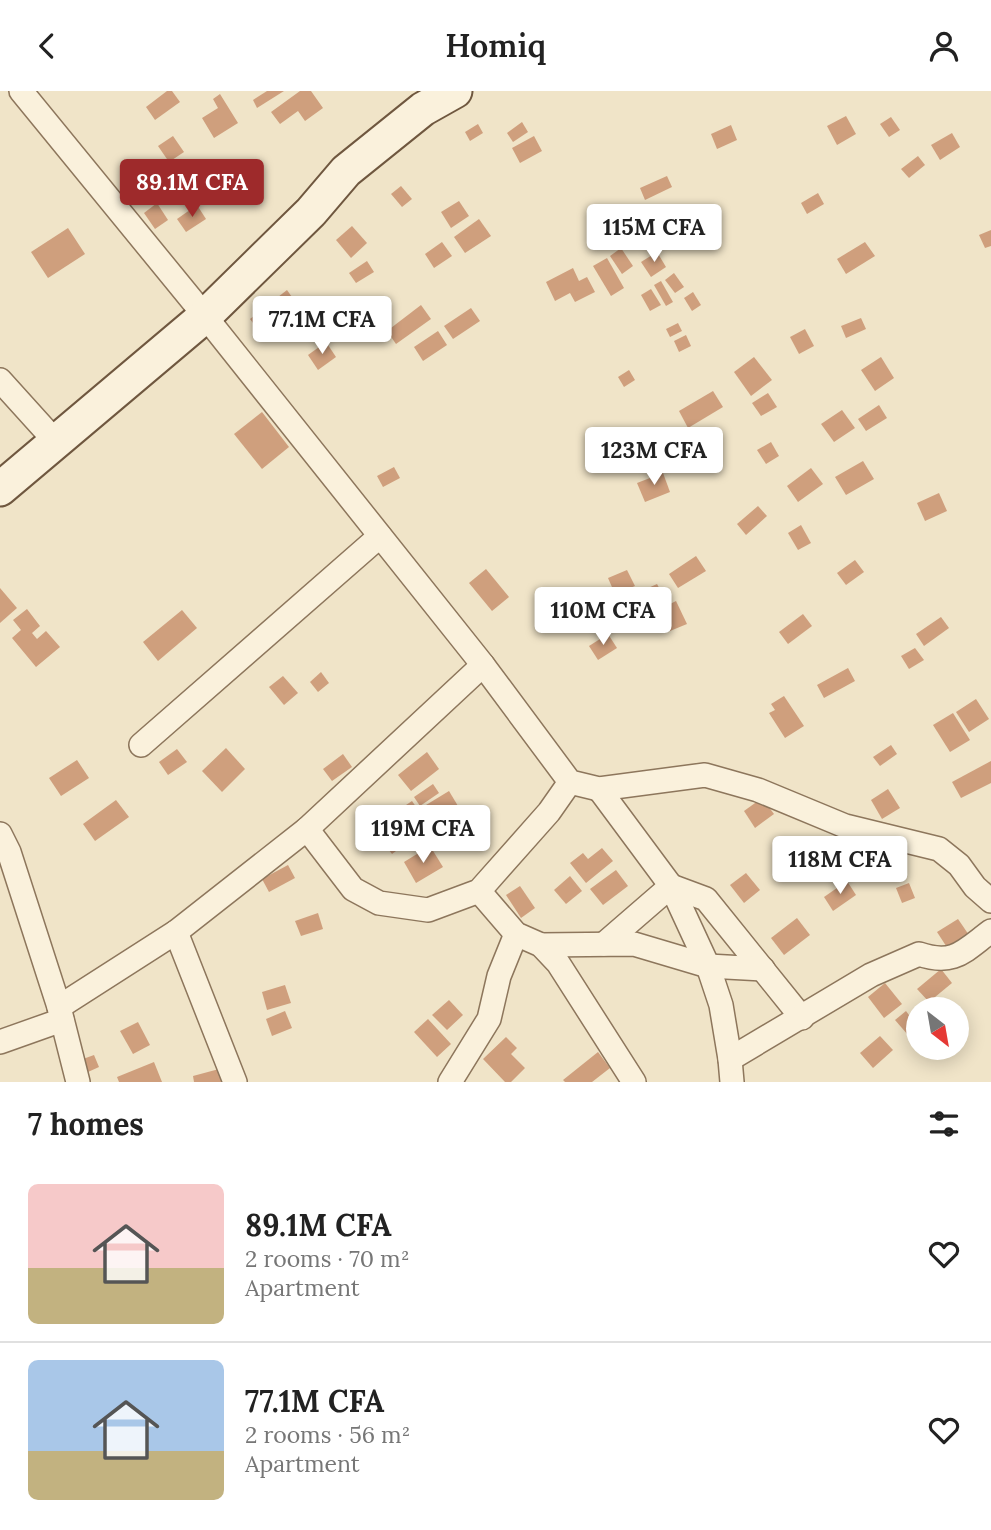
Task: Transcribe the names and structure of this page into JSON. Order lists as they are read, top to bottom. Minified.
{"north":"bottom right","page":{"header":"Homiq","price":["89.1M CFA","115M CFA","77.1M CFA","123M CFA","110M CFA","119M CFA","118M CFA"],"heading":"7 homes","list":[{"name":"89.1M CFA","note":"2 rooms · 70 m² · Apartment"},{"name":"77.1M CFA","note":"2 rooms · 56 m² · Apartment"}]}}
